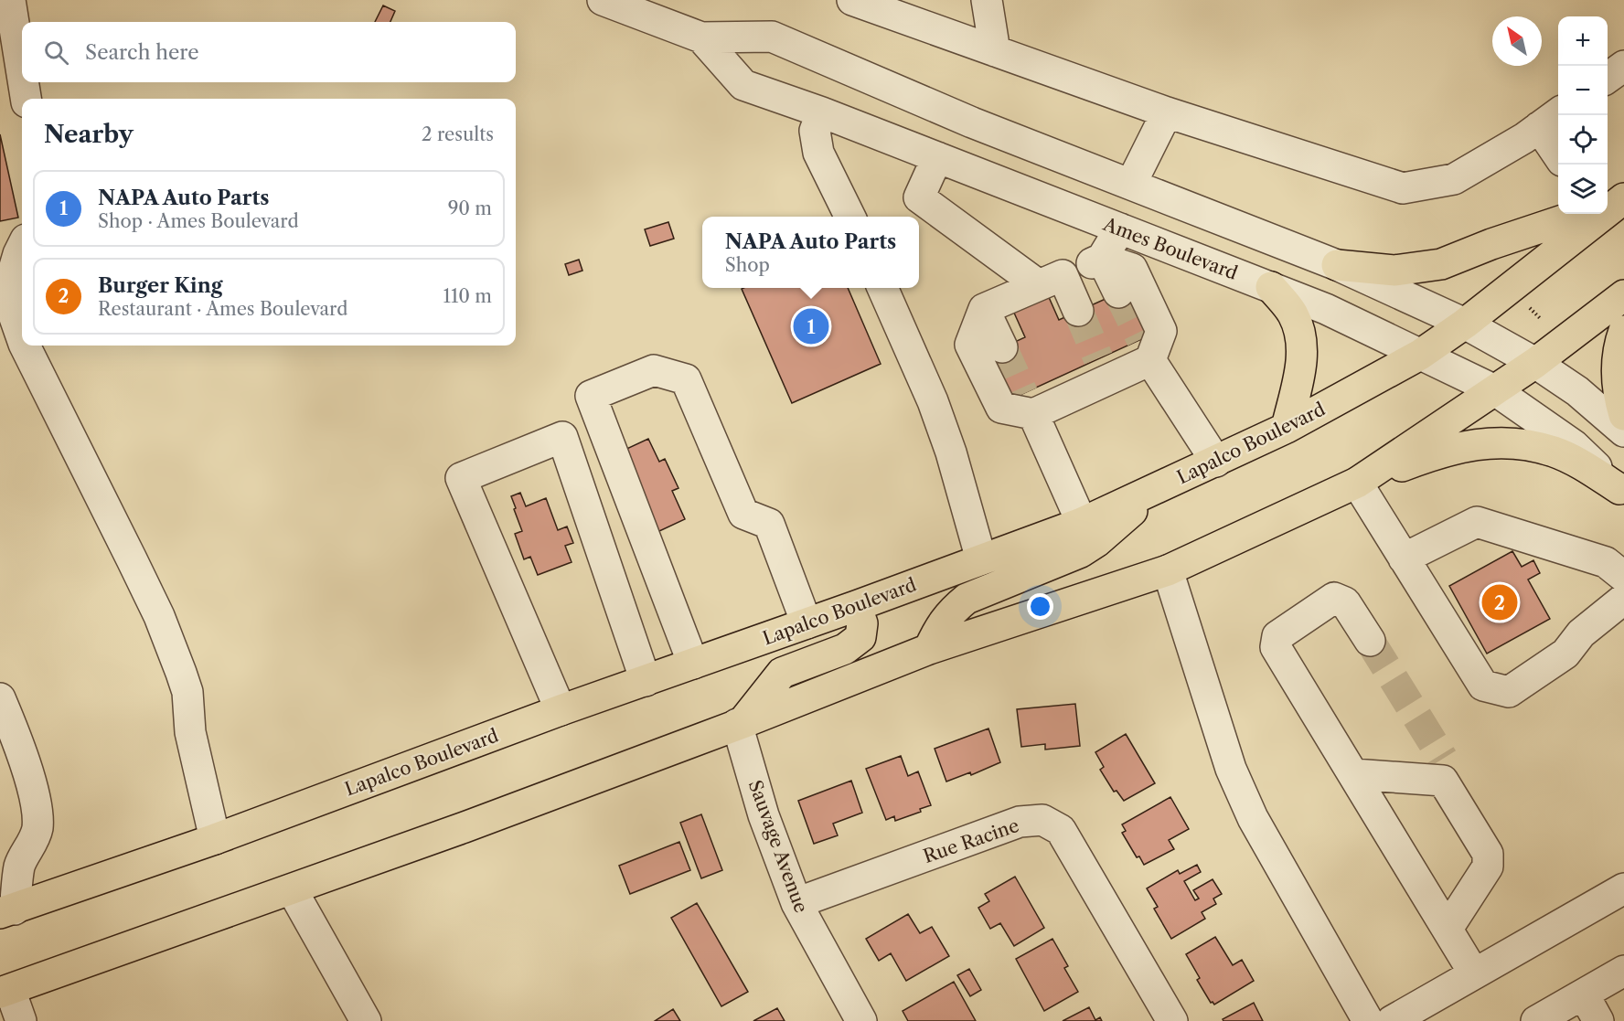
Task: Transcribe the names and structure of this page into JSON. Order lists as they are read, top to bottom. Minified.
{"streets":{"main road":["Lapalco Boulevard"],"street":["Ames Boulevard","Rue Racine","Sauvage Avenue"]},"crossings":[["Ames Boulevard","Lapalco Boulevard"],["Rue Racine","Sauvage Avenue"]],"north":"top left","page":{"map_buttons":["+","−"],"search":"Search here","heading":["Nearby","2 results"],"list":[{"mark":"1","name":"NAPA Auto Parts","note":"Shop · Ames Boulevard","value":"90 m"},{"mark":"2","name":"Burger King","note":"Restaurant · Ames Boulevard","value":"110 m"}],"popup":["NAPA Auto Parts","Shop"],"pins":["1","2"]}}
